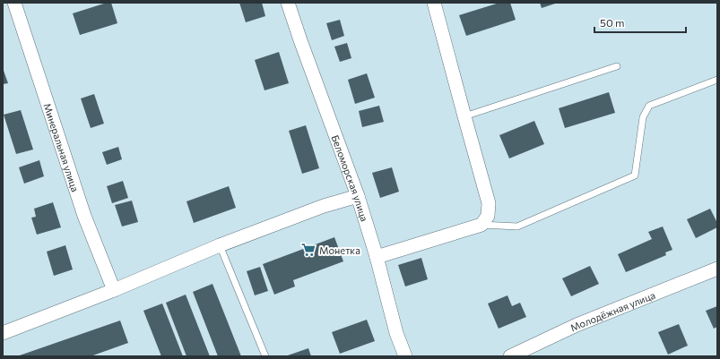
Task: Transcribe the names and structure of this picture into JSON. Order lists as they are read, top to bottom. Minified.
{"streets":{"street":["Минеральная улица","Беломорская улица","Молодёжная улица"]},"places":{"supermarket":["Монетка"]},"scale_bar":"50 m"}
